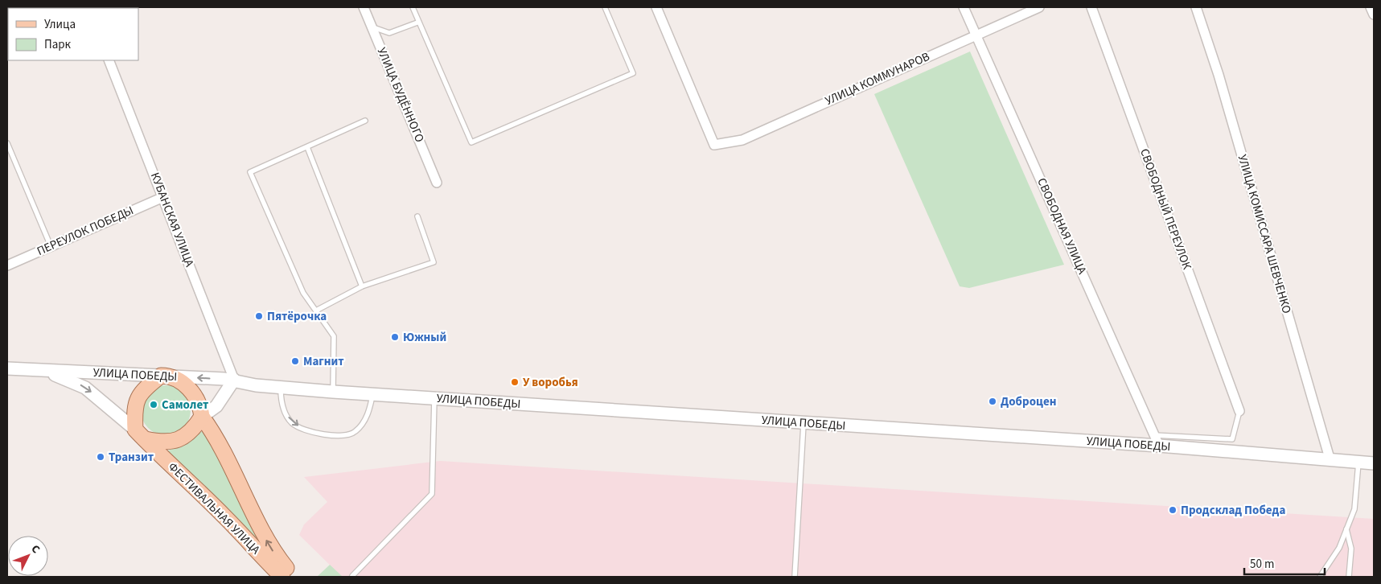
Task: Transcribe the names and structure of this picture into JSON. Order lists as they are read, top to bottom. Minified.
{"streets":{"main road":["ФЕСТИВАЛЬНАЯ УЛИЦА"],"street":["УЛИЦА КОММУНАРОВ","УЛИЦА БУДЁННОГО","СВОБОДНЫЙ ПЕРЕУЛОК","КУБАНСКАЯ УЛИЦА","СВОБОДНАЯ УЛИЦА","ПЕРЕУЛОК ПОБЕДЫ","УЛИЦА КОМИССАРА ШЕВЧЕНКО","УЛИЦА ПОБЕДЫ"]},"crossings":[["УЛИЦА КОММУНАРОВ","СВОБОДНАЯ УЛИЦА"],["КУБАНСКАЯ УЛИЦА","ПЕРЕУЛОК ПОБЕДЫ"],["КУБАНСКАЯ УЛИЦА","УЛИЦА ПОБЕДЫ"],["СВОБОДНАЯ УЛИЦА","УЛИЦА ПОБЕДЫ"],["УЛИЦА КОМИССАРА ШЕВЧЕНКО","УЛИЦА ПОБЕДЫ"],["УЛИЦА ПОБЕДЫ","ФЕСТИВАЛЬНАЯ УЛИЦА"]],"places":["Пятёрочка","Южный","Магнит","У воробья","Доброцен","Самолет","Транзит","Продсклад Победа"],"legend":["Улица","Парк"],"scale_bar":"50 m","north":"top right"}
